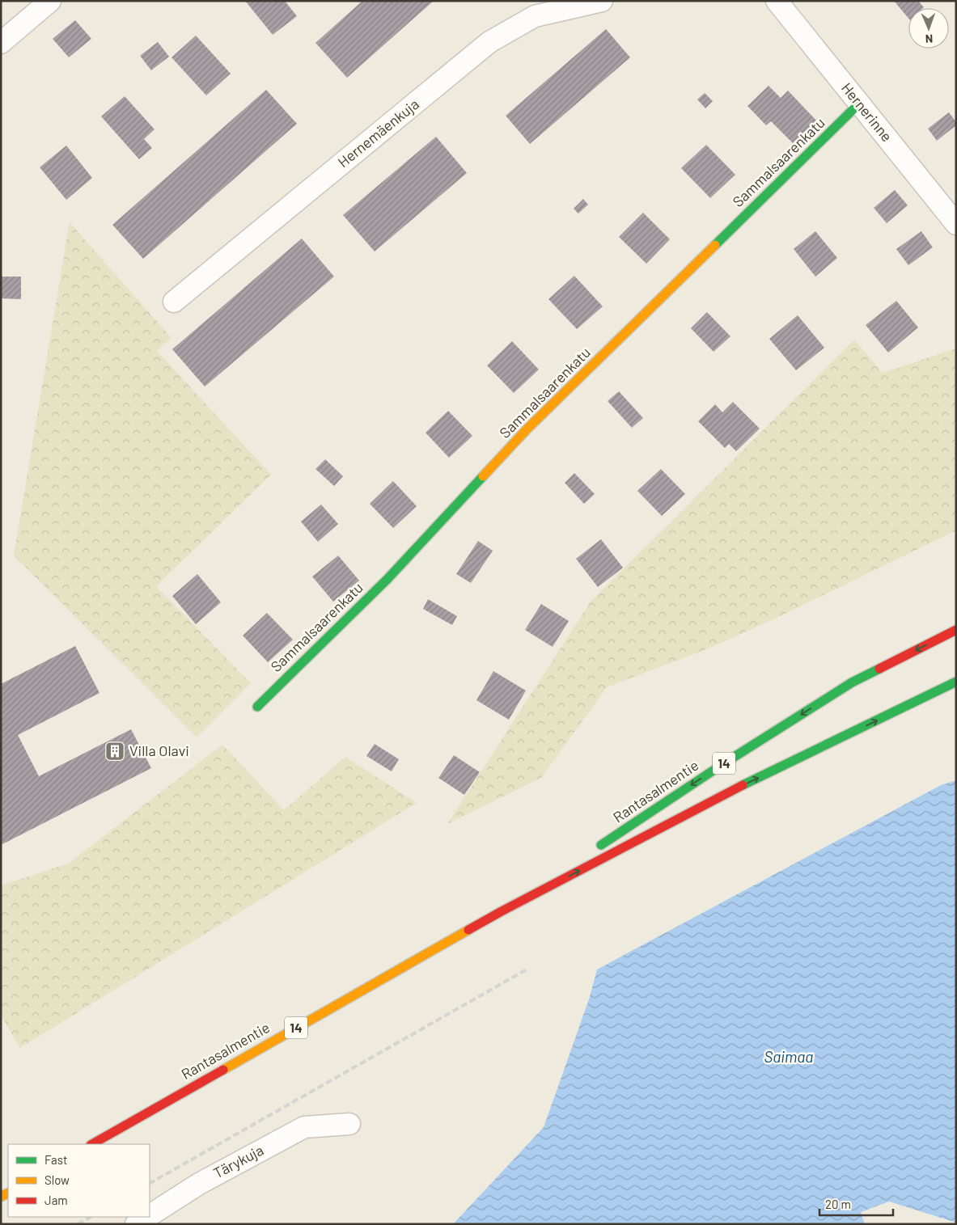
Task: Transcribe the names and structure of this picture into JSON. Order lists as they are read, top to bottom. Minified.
{"streets":{"main road":["Sammalsaarenkatu","14","Rantasalmentie"],"street":["Hernerinne","Hernemäenkuja","Tärykuja"]},"crossings":[["Hernerinne","Sammalsaarenkatu"]],"water":["Saimaa"],"places":{"building":["Villa Olavi"]},"legend":["Fast","Slow","Jam"],"scale_bar":"20 m","north":"bottom"}
